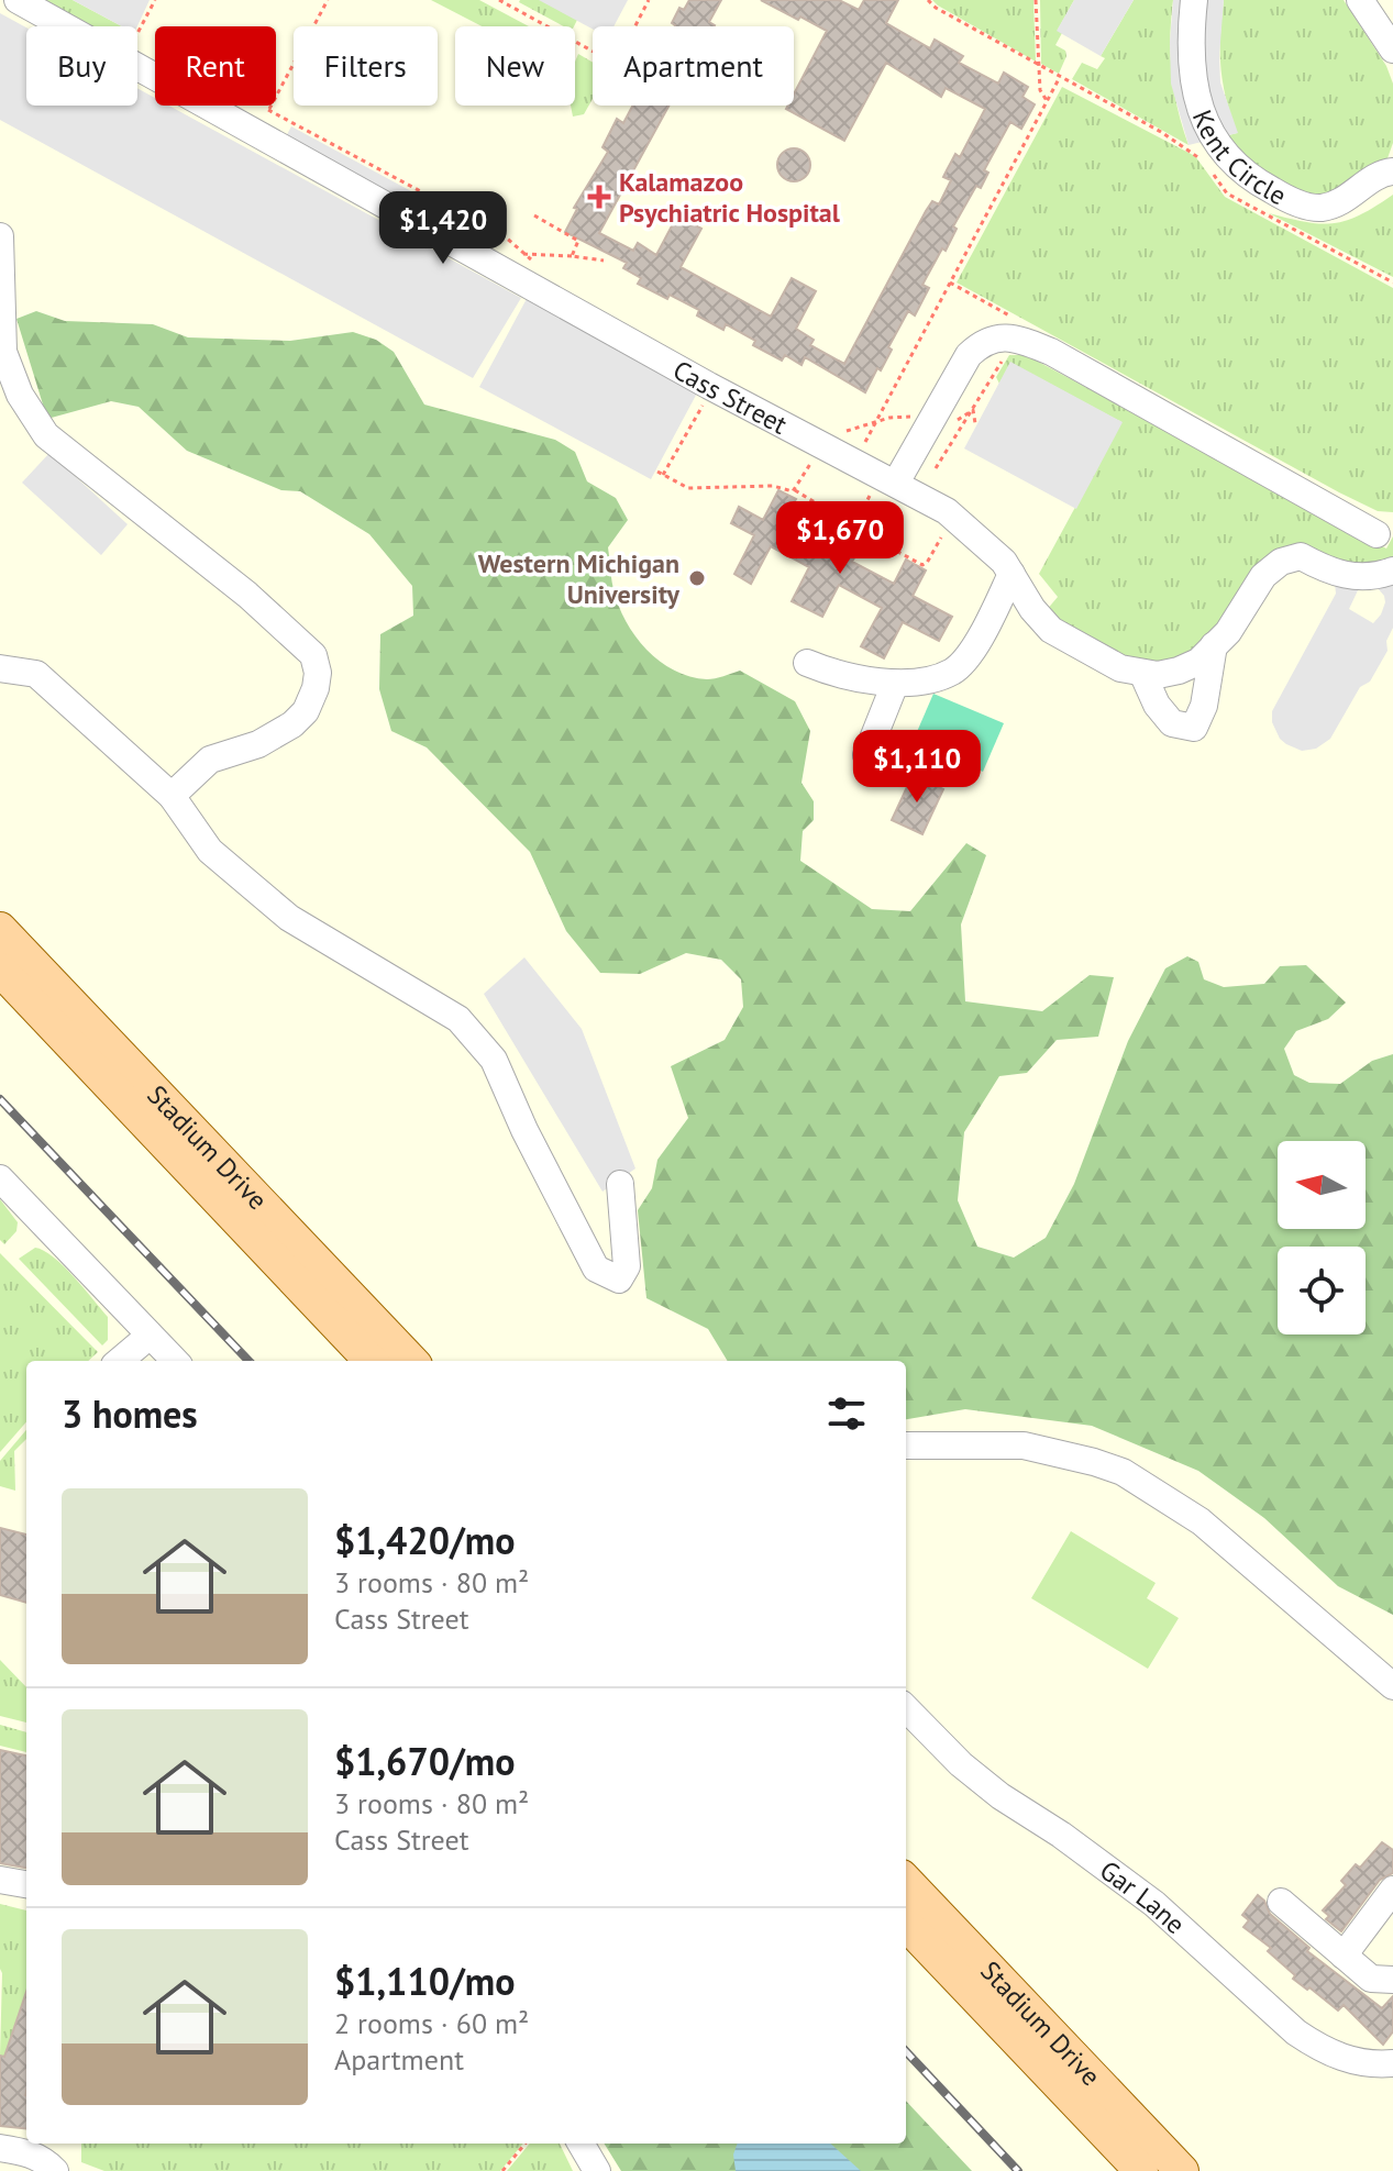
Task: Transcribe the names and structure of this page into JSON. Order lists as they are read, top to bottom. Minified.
{"streets":{"main road":["Stadium Drive"],"street":["Kent Circle","Cass Street","Gar Lane"]},"places":{"health":["Kalamazoo Psychiatric Hospital"],"other":["Western Michigan University"]},"north":"left","page":{"chip":["Buy","Rent","Filters","New","Apartment"],"price":["$1,420","$1,670","$1,110"],"heading":"3 homes","list":[{"name":"$1,420/mo","note":"3 rooms · 80 m² · Cass Street"},{"name":"$1,670/mo","note":"3 rooms · 80 m² · Cass Street"},{"name":"$1,110/mo","note":"2 rooms · 60 m² · Apartment"}]}}
